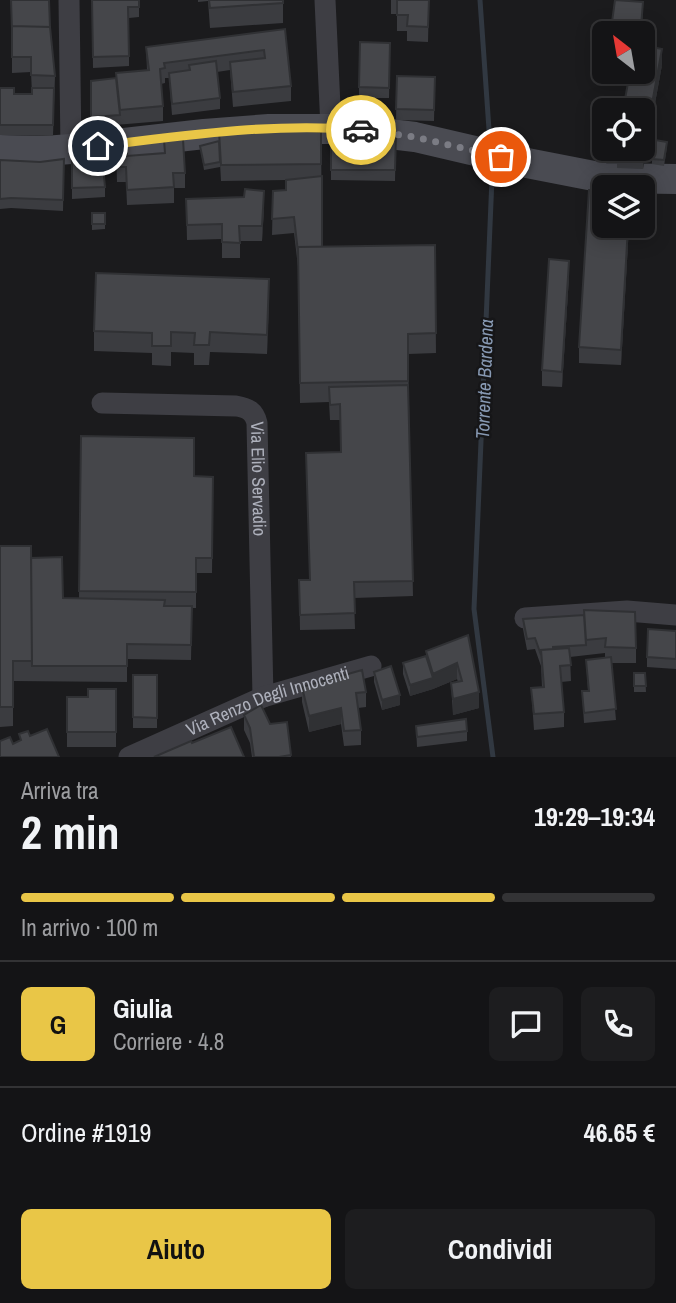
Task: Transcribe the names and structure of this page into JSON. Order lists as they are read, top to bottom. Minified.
{"streets":{"street":["Via Elio Servadio","Via Renzo Degli Innocenti"]},"crossings":[["Via Elio Servadio","Via Renzo Degli Innocenti"]],"water":["Torrente Bardena"],"north":"top left","page":{"heading":["2 min","Arriva tra","19:29–19:34"],"panel":["Giulia","Corriere · 4.8","Ordine #1919","46.65 €"],"bar":"In arrivo · 100 m","round":"G","buttons":["Aiuto","Condividi"]}}
